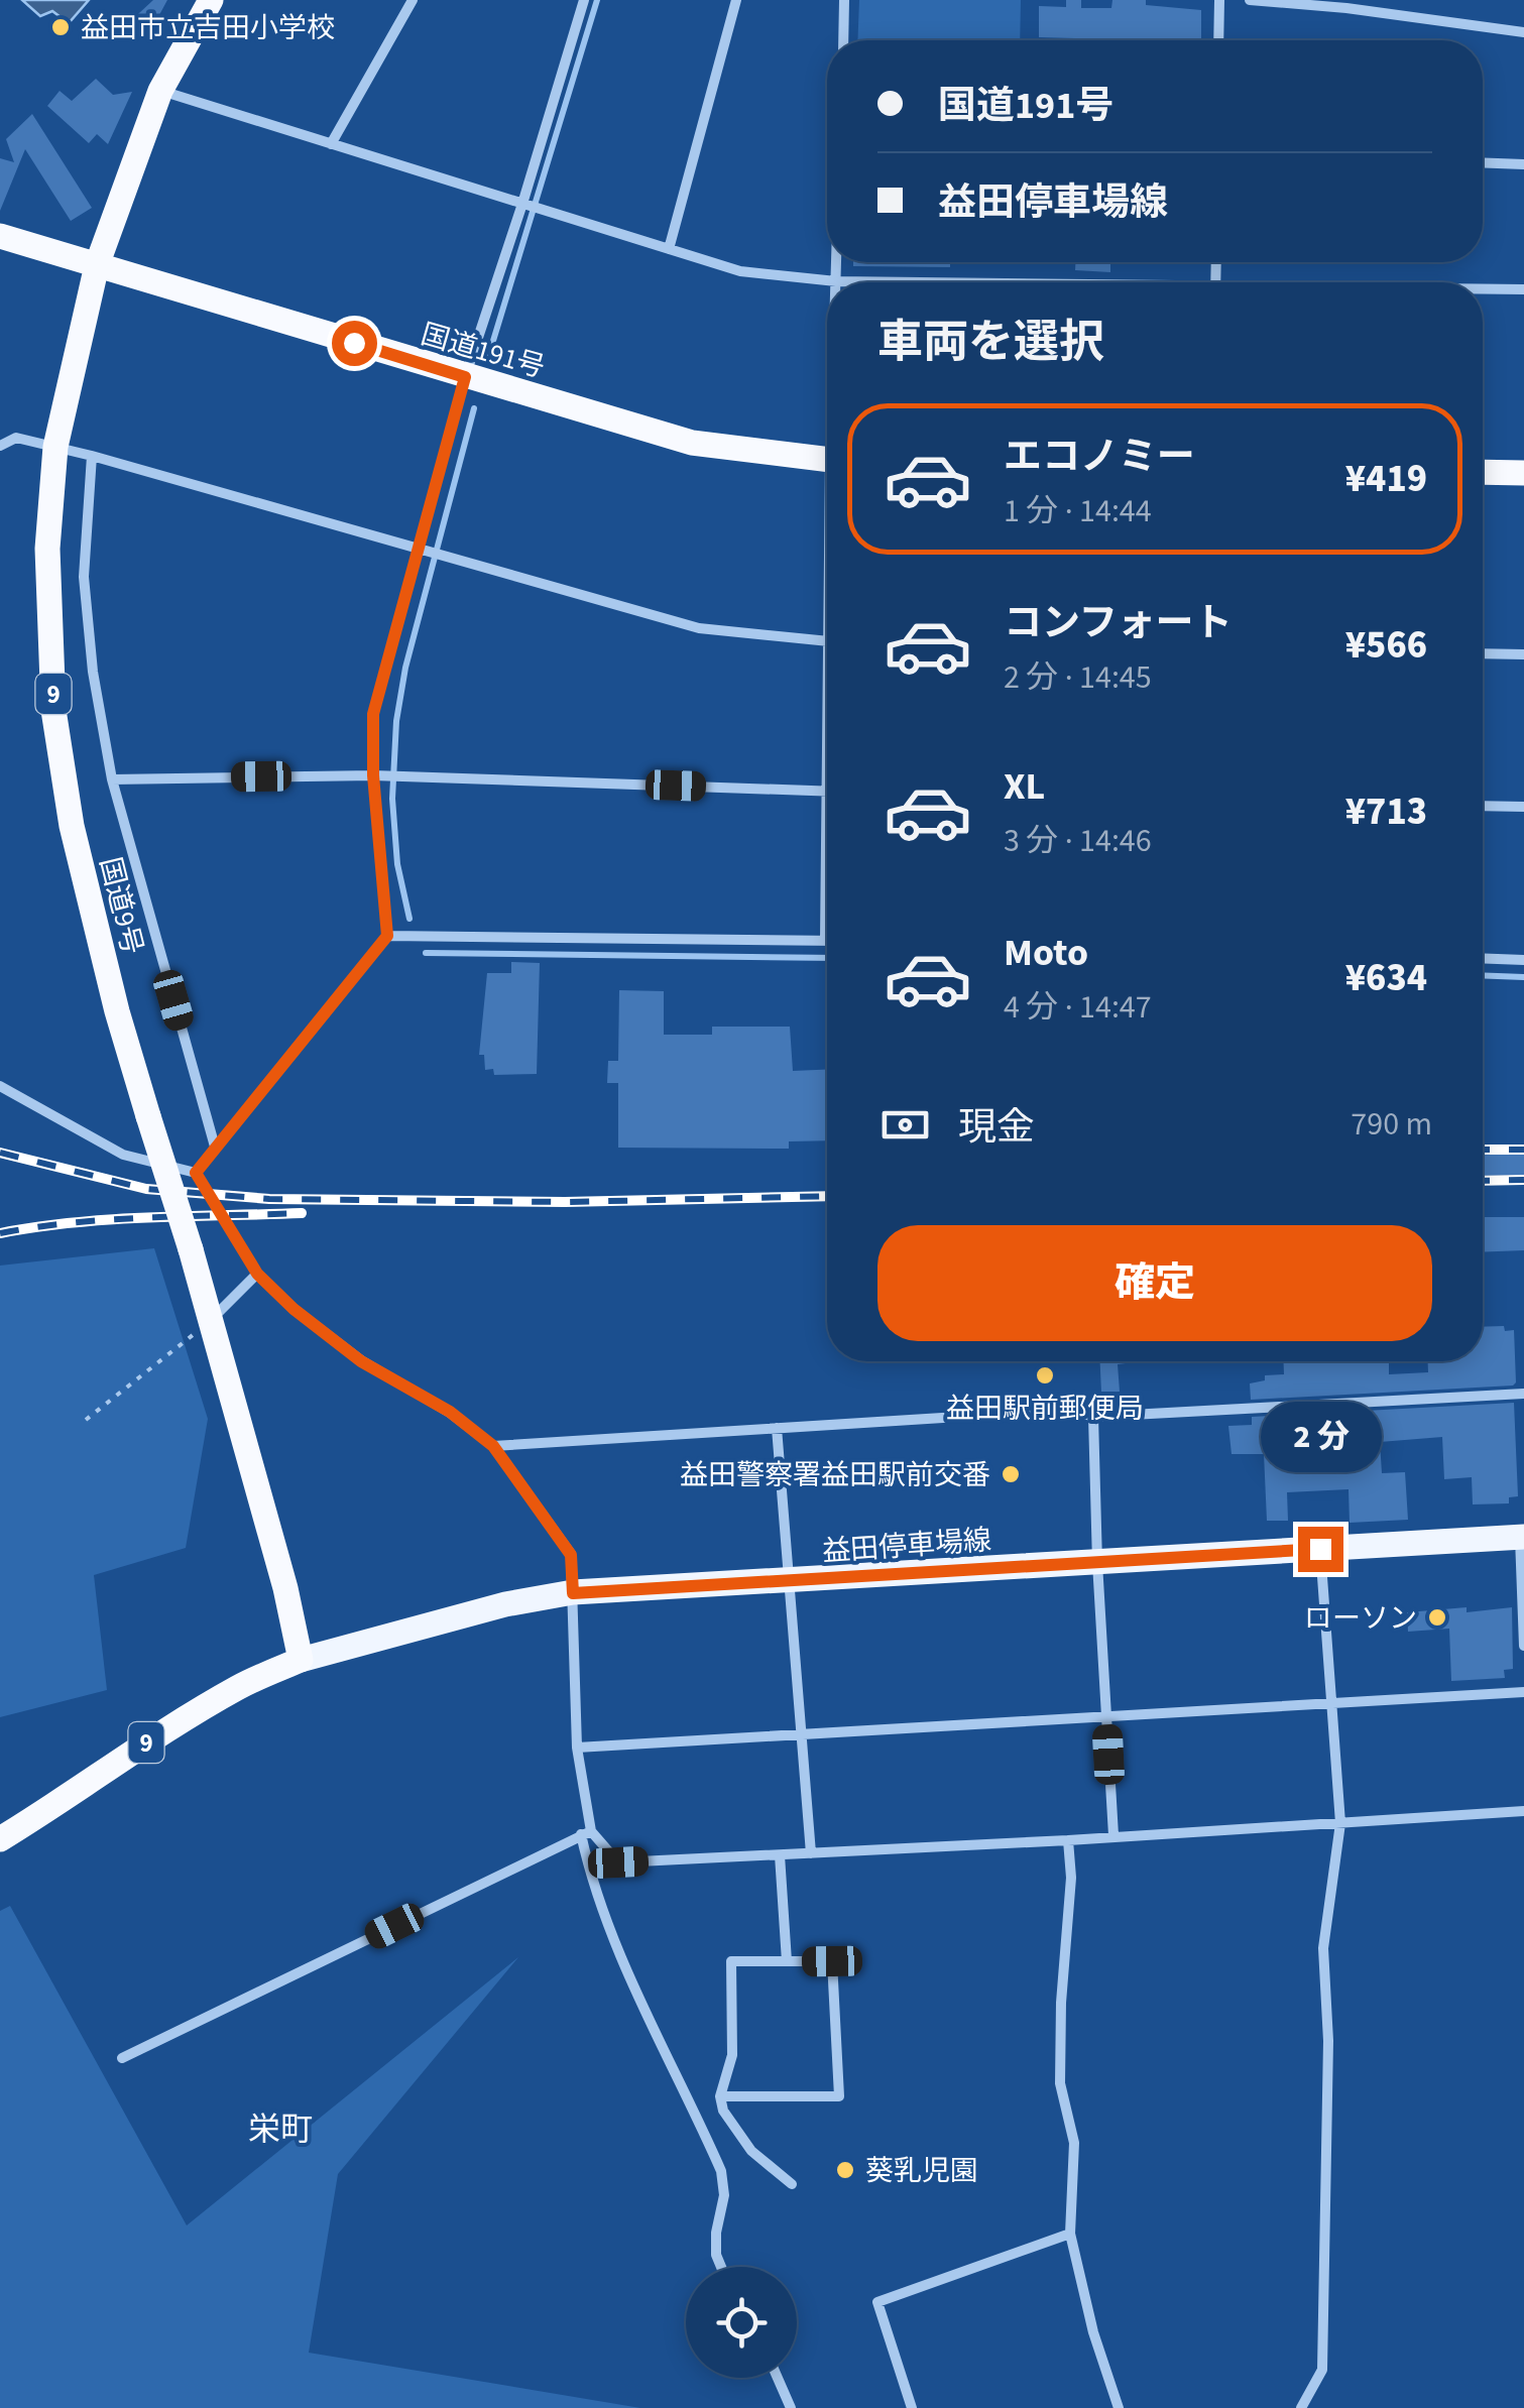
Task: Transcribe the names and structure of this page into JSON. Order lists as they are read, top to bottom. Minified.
{"streets":{"highway":["国道191号","9","国道9号"],"main road":["益田停車場線"]},"crossings":[["国道191号","国道9号"],["9","国道9号"],["9","益田停車場線"],["国道9号","益田停車場線"]],"districts":["栄町"],"places":["益田市立吉田小学校","益田駅前郵便局","益田警察署益田駅前交番","ローソン","葵乳児園"],"page":{"banner":["国道191号","益田停車場線"],"heading":"車両を選択","list":[{"name":"エコノミー","note":"1 分 · 14:44","value":"¥419"},{"name":"コンフォート","note":"2 分 · 14:45","value":"¥566"},{"name":"XL","note":"3 分 · 14:46","value":"¥713"},{"name":"Moto","note":"4 分 · 14:47","value":"¥634"}],"pay":["現金","790 m"],"buttons":"確定","bubble":"2 分"}}
